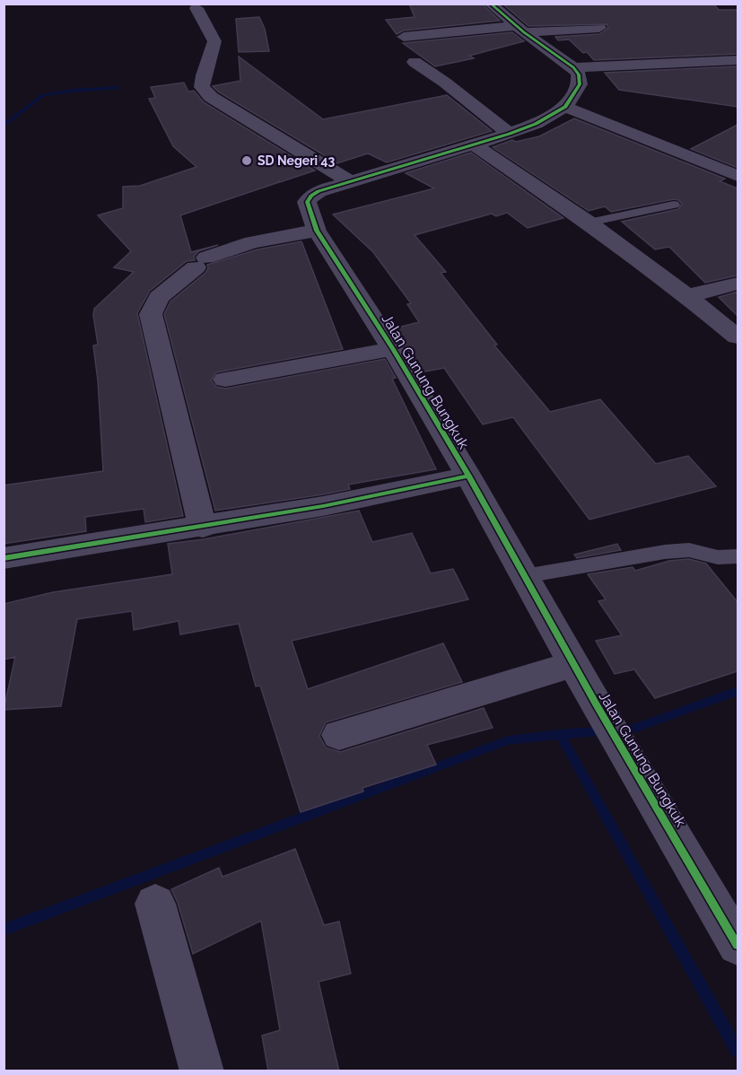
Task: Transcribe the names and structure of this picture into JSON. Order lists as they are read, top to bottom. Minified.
{"streets":{"street":["Jalan Gunung Bungkuk"]},"places":["SD Negeri 43"]}
